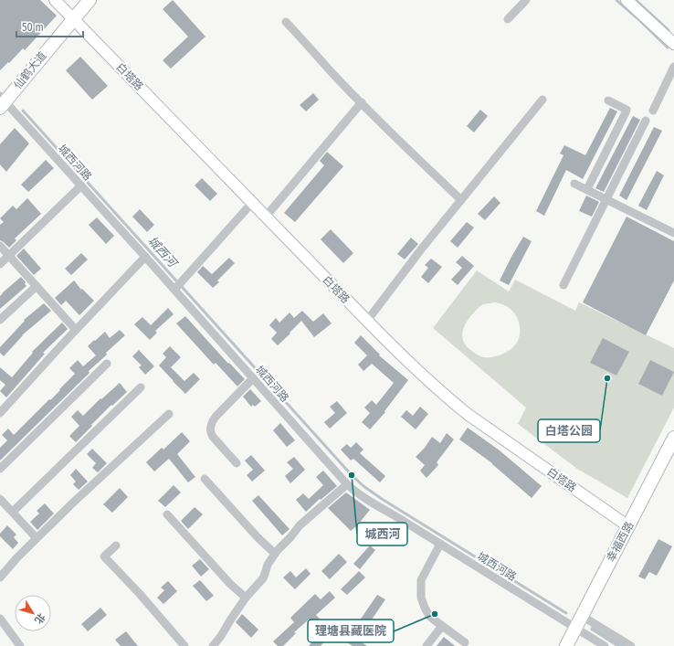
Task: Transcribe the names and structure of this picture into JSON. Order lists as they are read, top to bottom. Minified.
{"streets":{"main road":["仙鹤大道","幸福西路"],"street":["白塔路","城西河路"]},"crossings":[["仙鹤大道","白塔路"],["仙鹤大道","城西河路"],["白塔路","幸福西路"],["城西河路","幸福西路"]],"water":["城西河"],"places":["白塔公园","城西河","理塘县藏医院"],"scale_bar":"50 m","north":"bottom right"}
